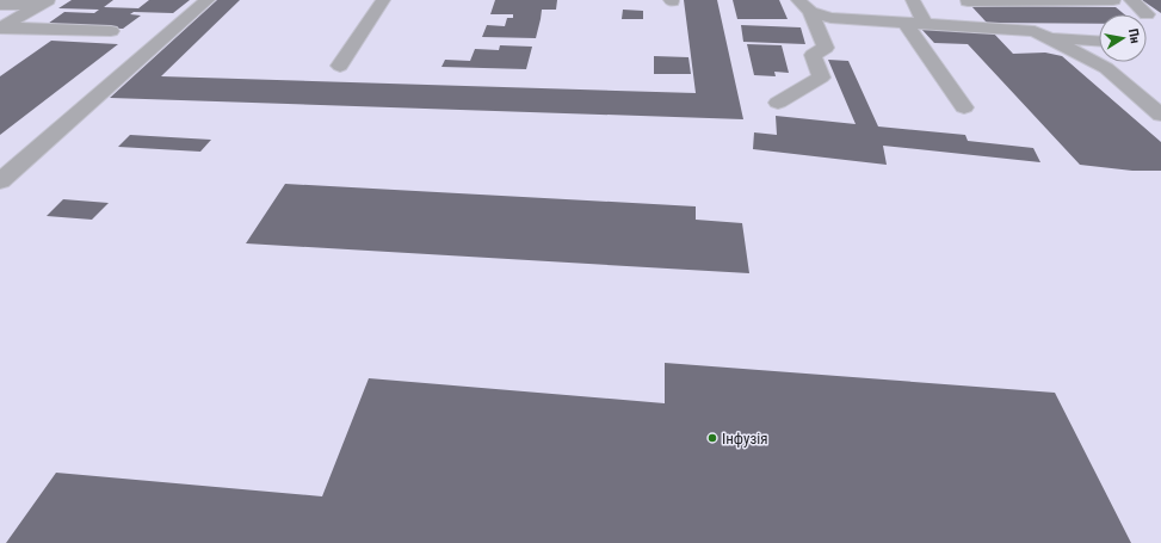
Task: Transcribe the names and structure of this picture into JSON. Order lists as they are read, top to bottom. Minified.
{"places":["Інфузія"],"north":"right"}
